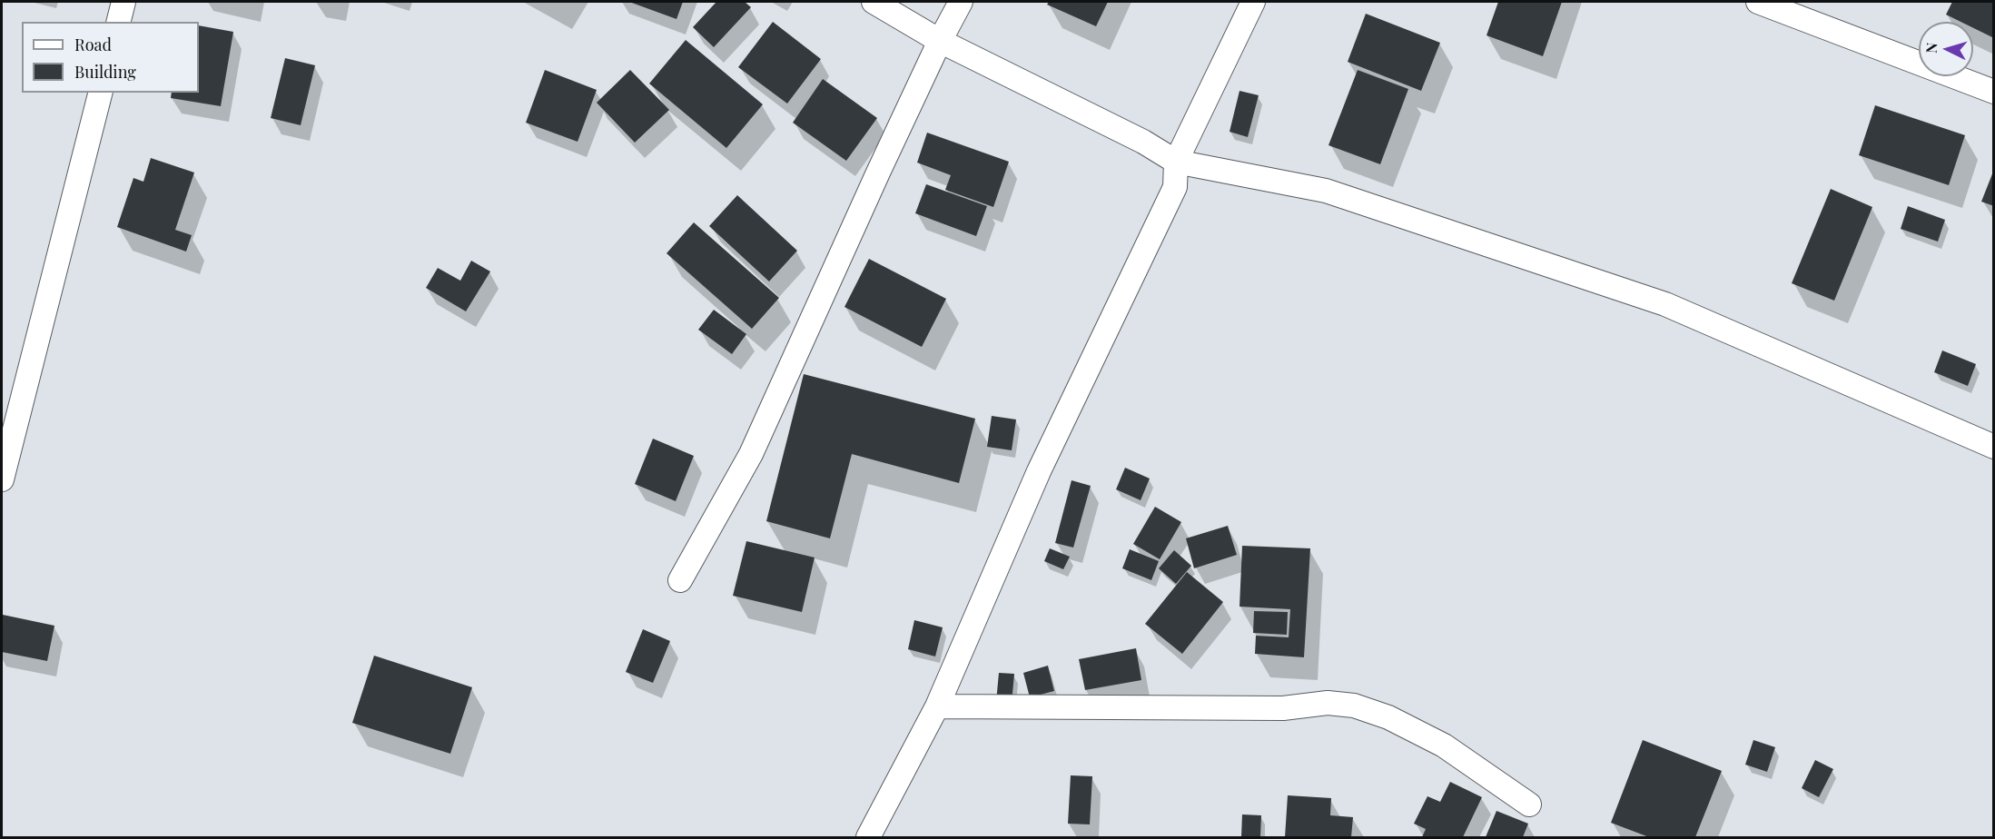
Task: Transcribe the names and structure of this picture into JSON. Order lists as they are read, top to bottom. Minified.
{"legend":["Road","Building"],"north":"left"}
